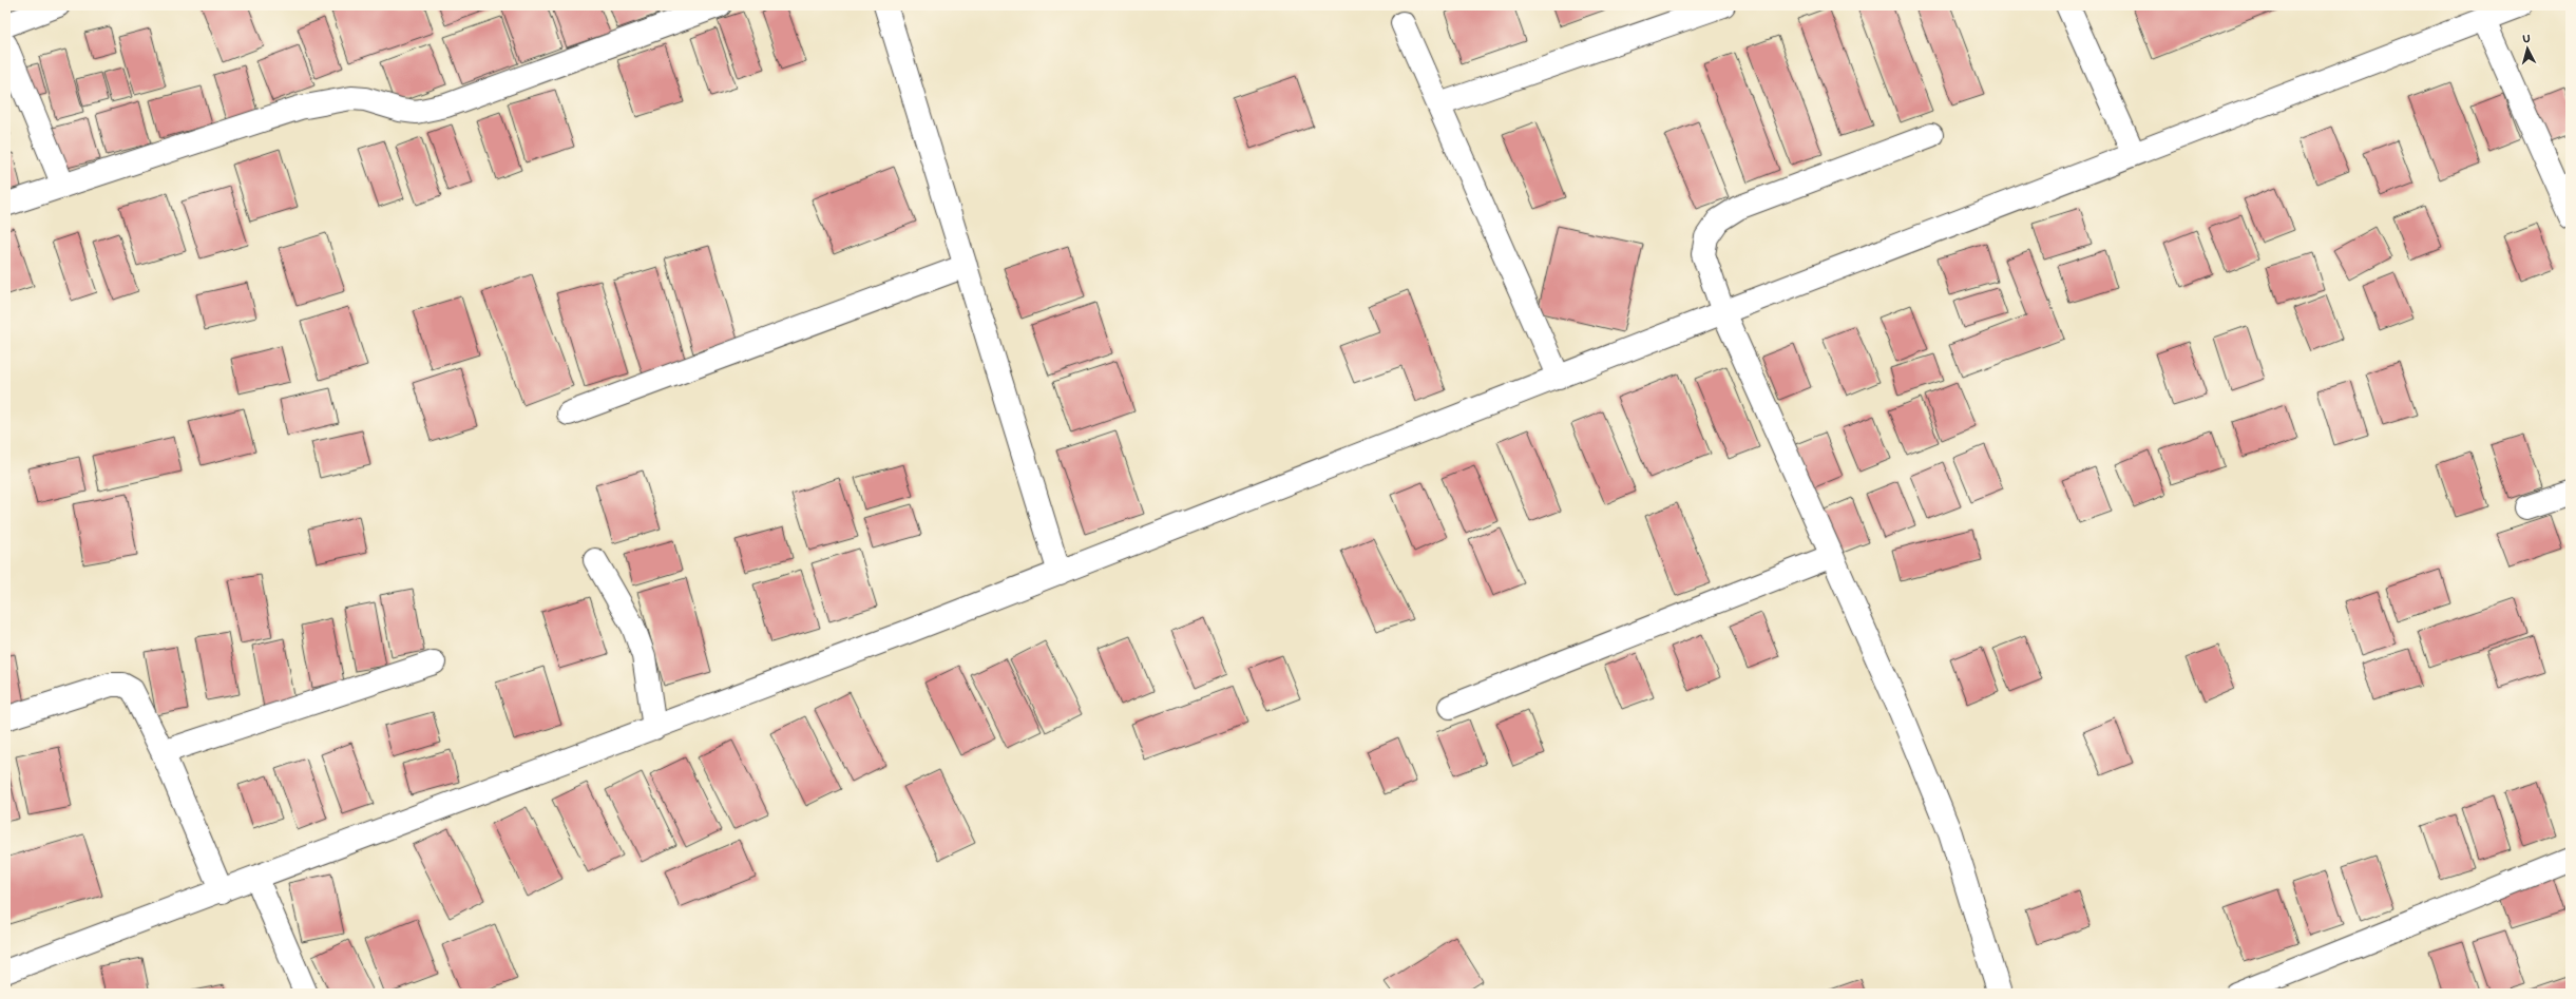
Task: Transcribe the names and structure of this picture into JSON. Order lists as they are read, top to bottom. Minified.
{"north":"top"}
